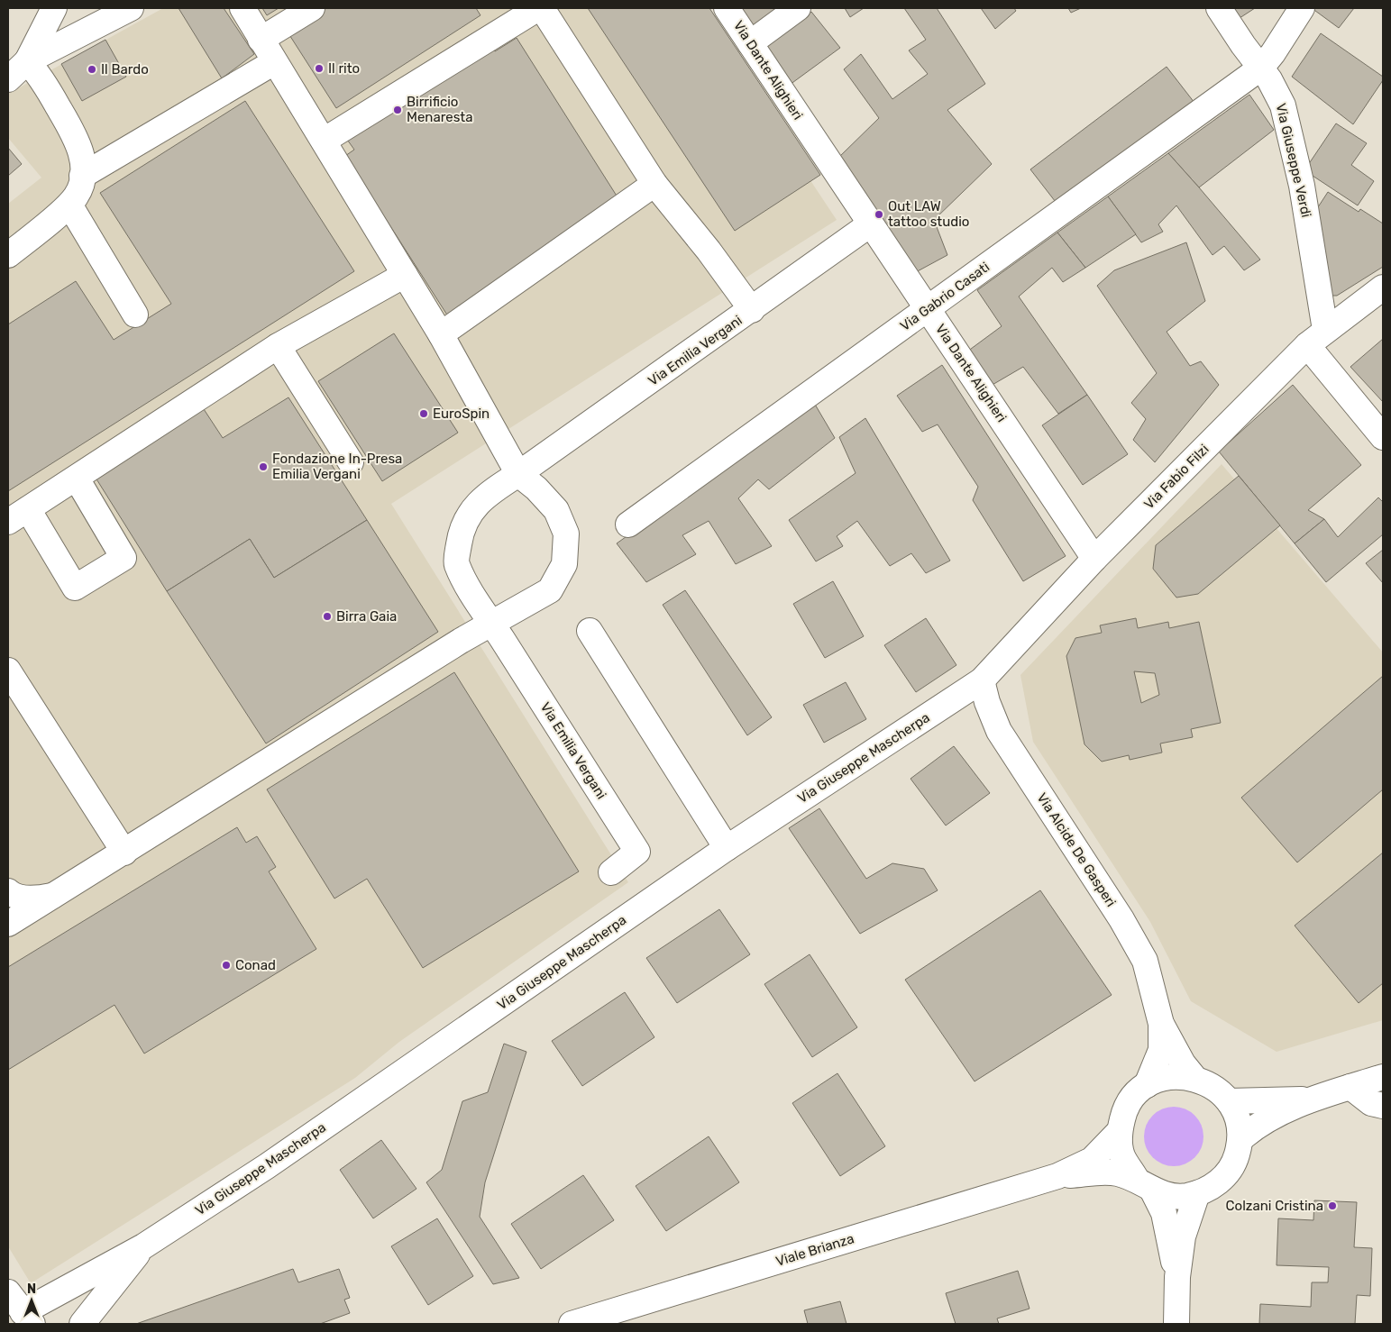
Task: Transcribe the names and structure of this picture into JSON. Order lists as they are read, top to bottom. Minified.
{"streets":{"street":["Via Dante Alighieri","Via Giuseppe Verdi","Via Gabrio Casati","Via Emilia Vergani","Via Fabio Filzi","Via Giuseppe Mascherpa","Via Alcide De Gasperi","Viale Brianza"]},"crossings":[["Via Dante Alighieri","Via Gabrio Casati"],["Via Dante Alighieri","Via Emilia Vergani"],["Via Dante Alighieri","Via Fabio Filzi"],["Via Giuseppe Verdi","Via Gabrio Casati"],["Via Giuseppe Verdi","Via Fabio Filzi"],["Via Fabio Filzi","Via Giuseppe Mascherpa"],["Via Fabio Filzi","Via Alcide De Gasperi"],["Via Giuseppe Mascherpa","Via Alcide De Gasperi"],["Via Alcide De Gasperi","Viale Brianza"]],"places":["Il rito","Il Bardo","Birrificio Menaresta","Out LAW tattoo studio","EuroSpin","Fondazione In-Presa Emilia Vergani","Birra Gaia","Conad","Colzani Cristina"],"north":"top"}
